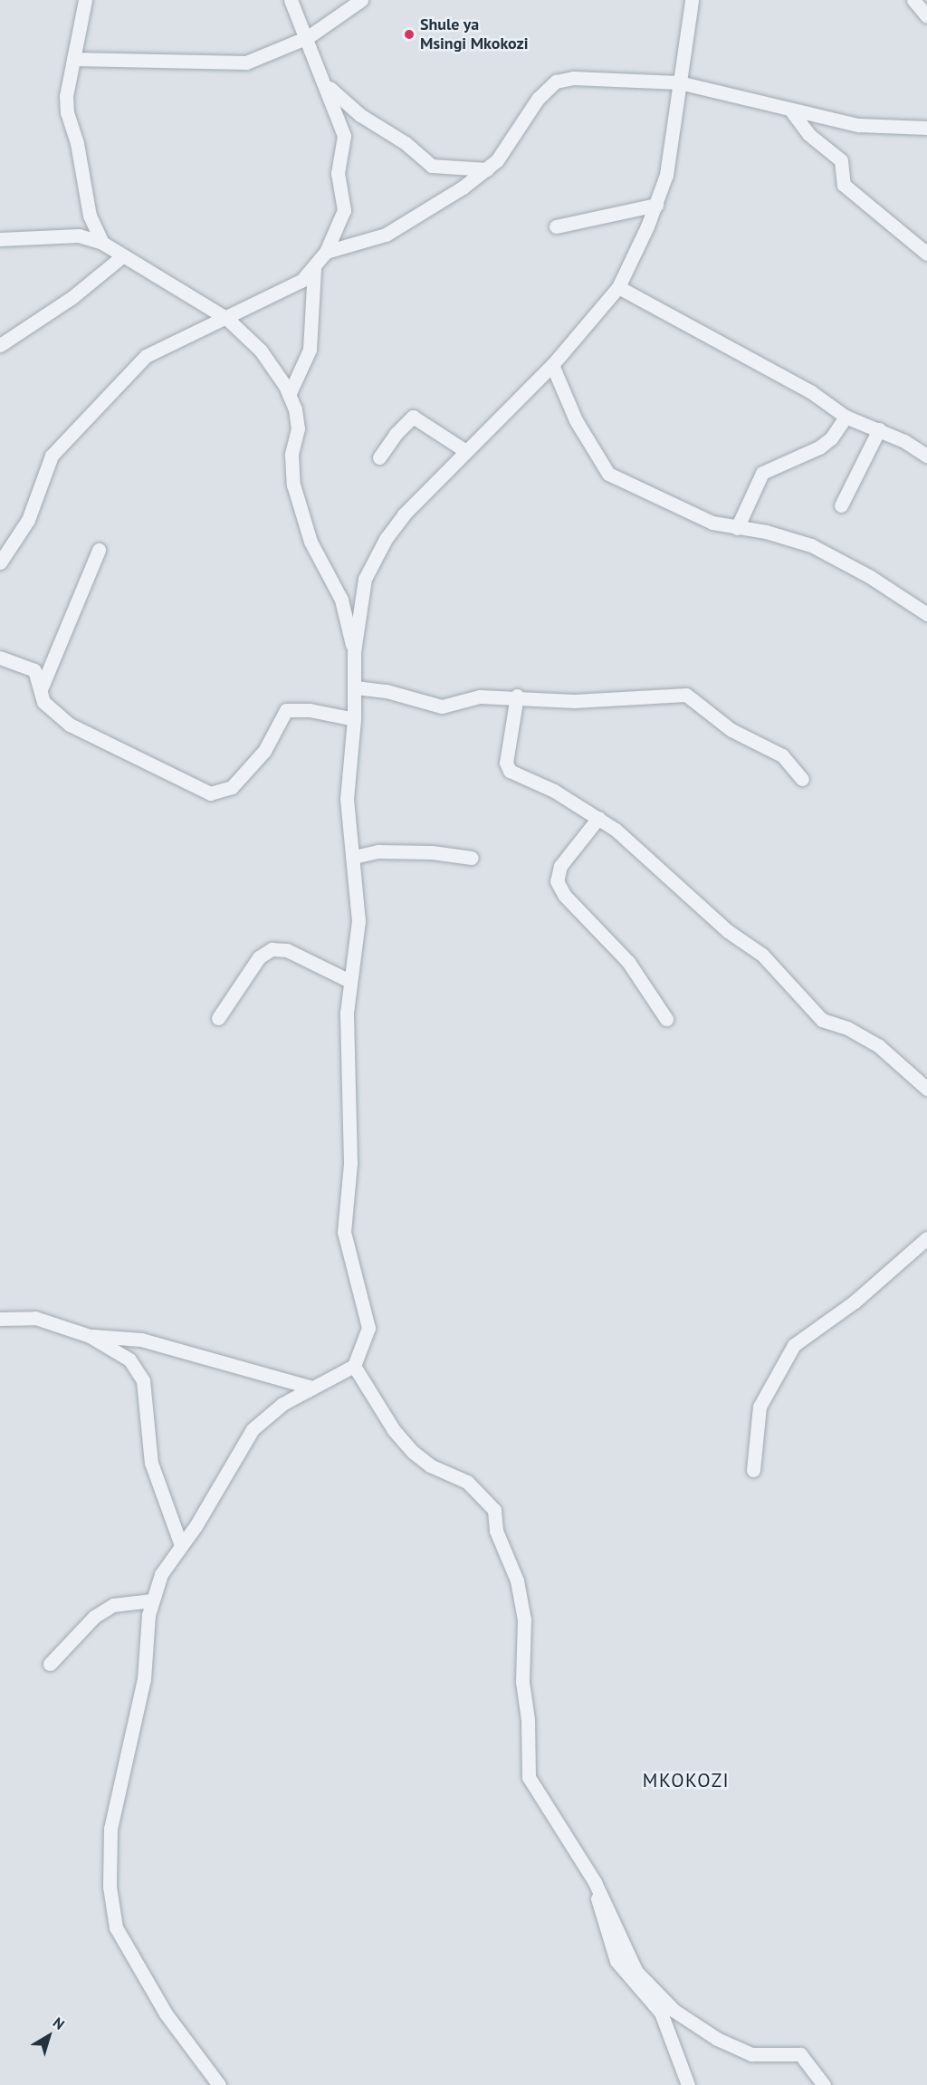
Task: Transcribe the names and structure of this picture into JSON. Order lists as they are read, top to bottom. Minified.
{"districts":["MKOKOZI"],"places":["Shule ya Msingi Mkokozi"],"north":"top right"}
